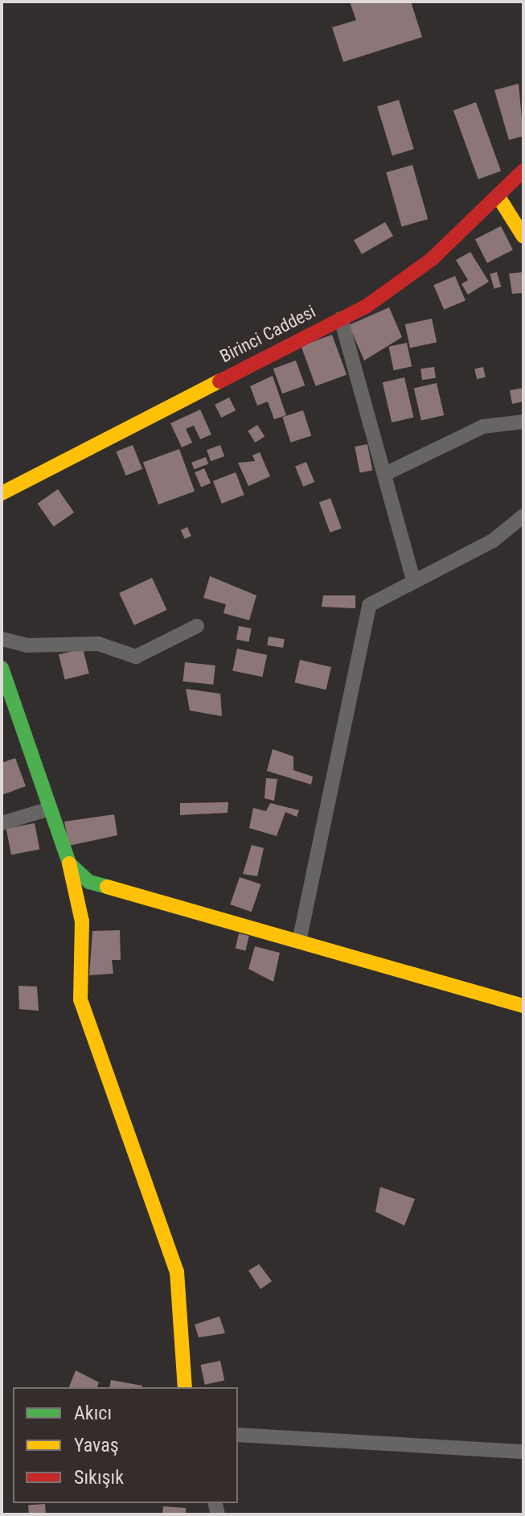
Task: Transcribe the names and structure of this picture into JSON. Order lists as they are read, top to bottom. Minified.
{"streets":{"street":["Birinci Caddesi"]},"legend":["Akıcı","Yavaş","Sıkışık"]}
